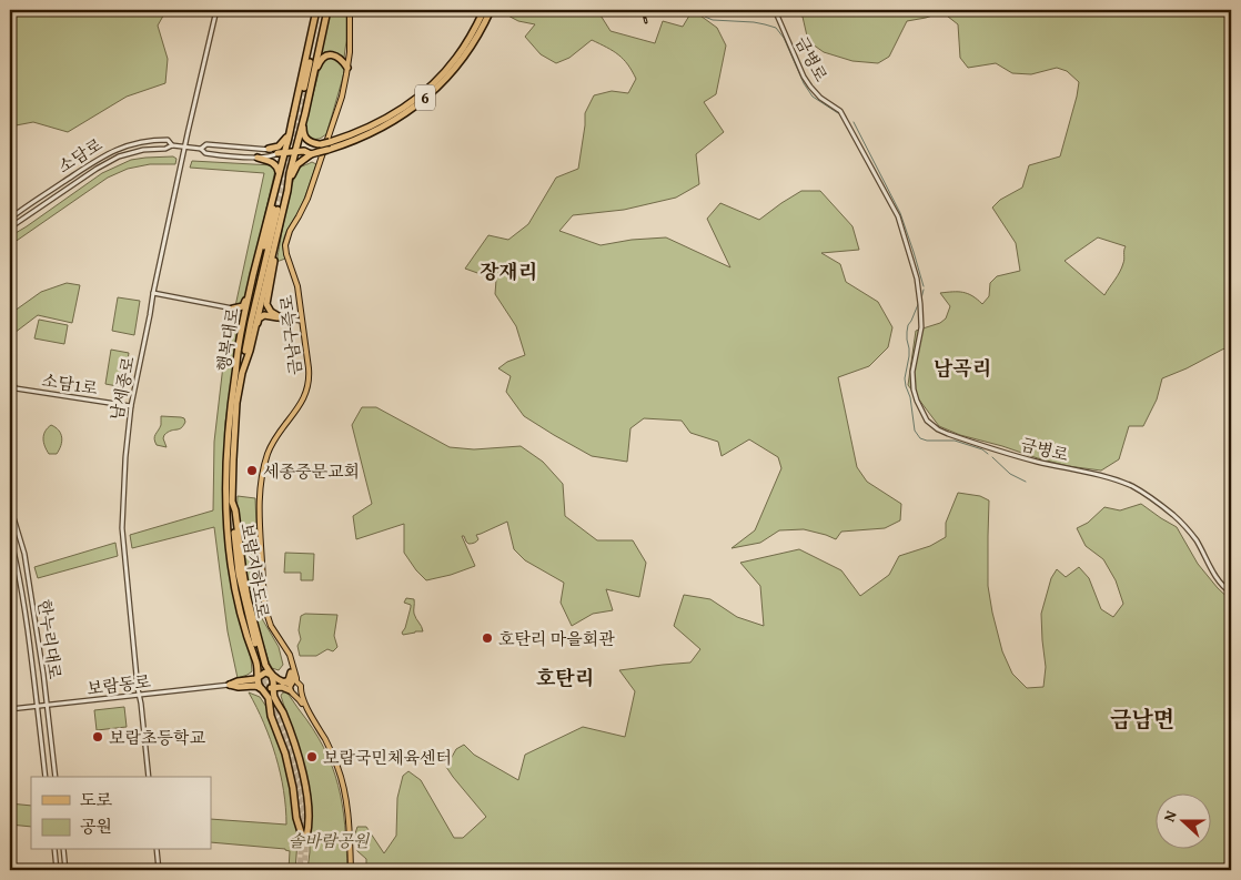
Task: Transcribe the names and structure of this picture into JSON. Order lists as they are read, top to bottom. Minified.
{"streets":{"highway":["6","소담로","행복대로"],"main road":["금남구즉로"],"street":["금병로","소담1로","남세종로","한누리대로","보람동로"]},"crossings":[["6","소담로"],["소담로","행복대로"],["소담로","남세종로"],["소담1로","남세종로"],["남세종로","보람동로"],["한누리대로","보람동로"]],"districts":["장재리","남곡리","호탄리","금남면"],"parks":["솔바람공원"],"places":["세종중문교회","호탄리 마을회관","보람초등학교","보람국민체육센터"],"legend":["도로","공원"],"north":"left"}
